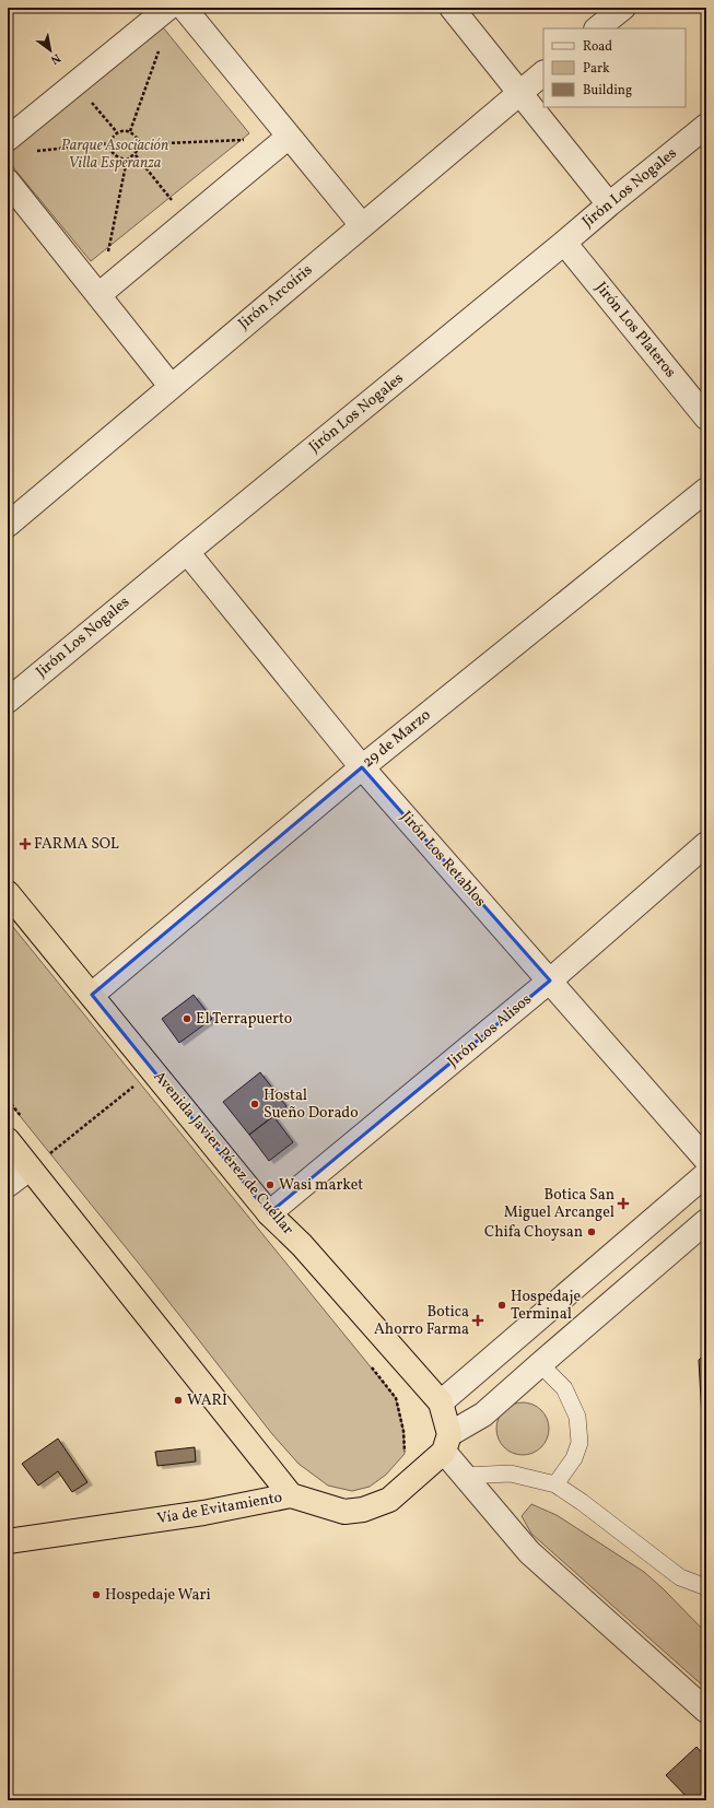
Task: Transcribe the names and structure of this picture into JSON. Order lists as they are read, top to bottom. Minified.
{"streets":{"highway":["Avenida Javier Pérez de Cuéllar","Vía de Evitamiento"],"street":["Jirón Los Nogales","Jirón Arcoíris","Jirón Los Plateros","29 de Marzo","Jirón Los Retablos","Jirón Los Alisos"]},"crossings":[["Jirón Los Nogales","Jirón Los Plateros"],["Jirón Los Nogales","Jirón Los Retablos"],["29 de Marzo","Jirón Los Retablos"],["29 de Marzo","Avenida Javier Pérez de Cuéllar"],["Jirón Los Retablos","Jirón Los Alisos"],["Jirón Los Alisos","Avenida Javier Pérez de Cuéllar"],["Avenida Javier Pérez de Cuéllar","Vía de Evitamiento"]],"parks":["Parque Asociación Villa Esperanza"],"places":{"health":["FARMA SOL","Botica San Miguel Arcangel","Botica Ahorro Farma"],"other":["El Terrapuerto","Hostal Sueño Dorado","Wasi market","Chifa Choysan","Hospedaje Terminal","WARI","Hospedaje Wari"]},"legend":["Road","Park","Building"],"north":"bottom right"}
